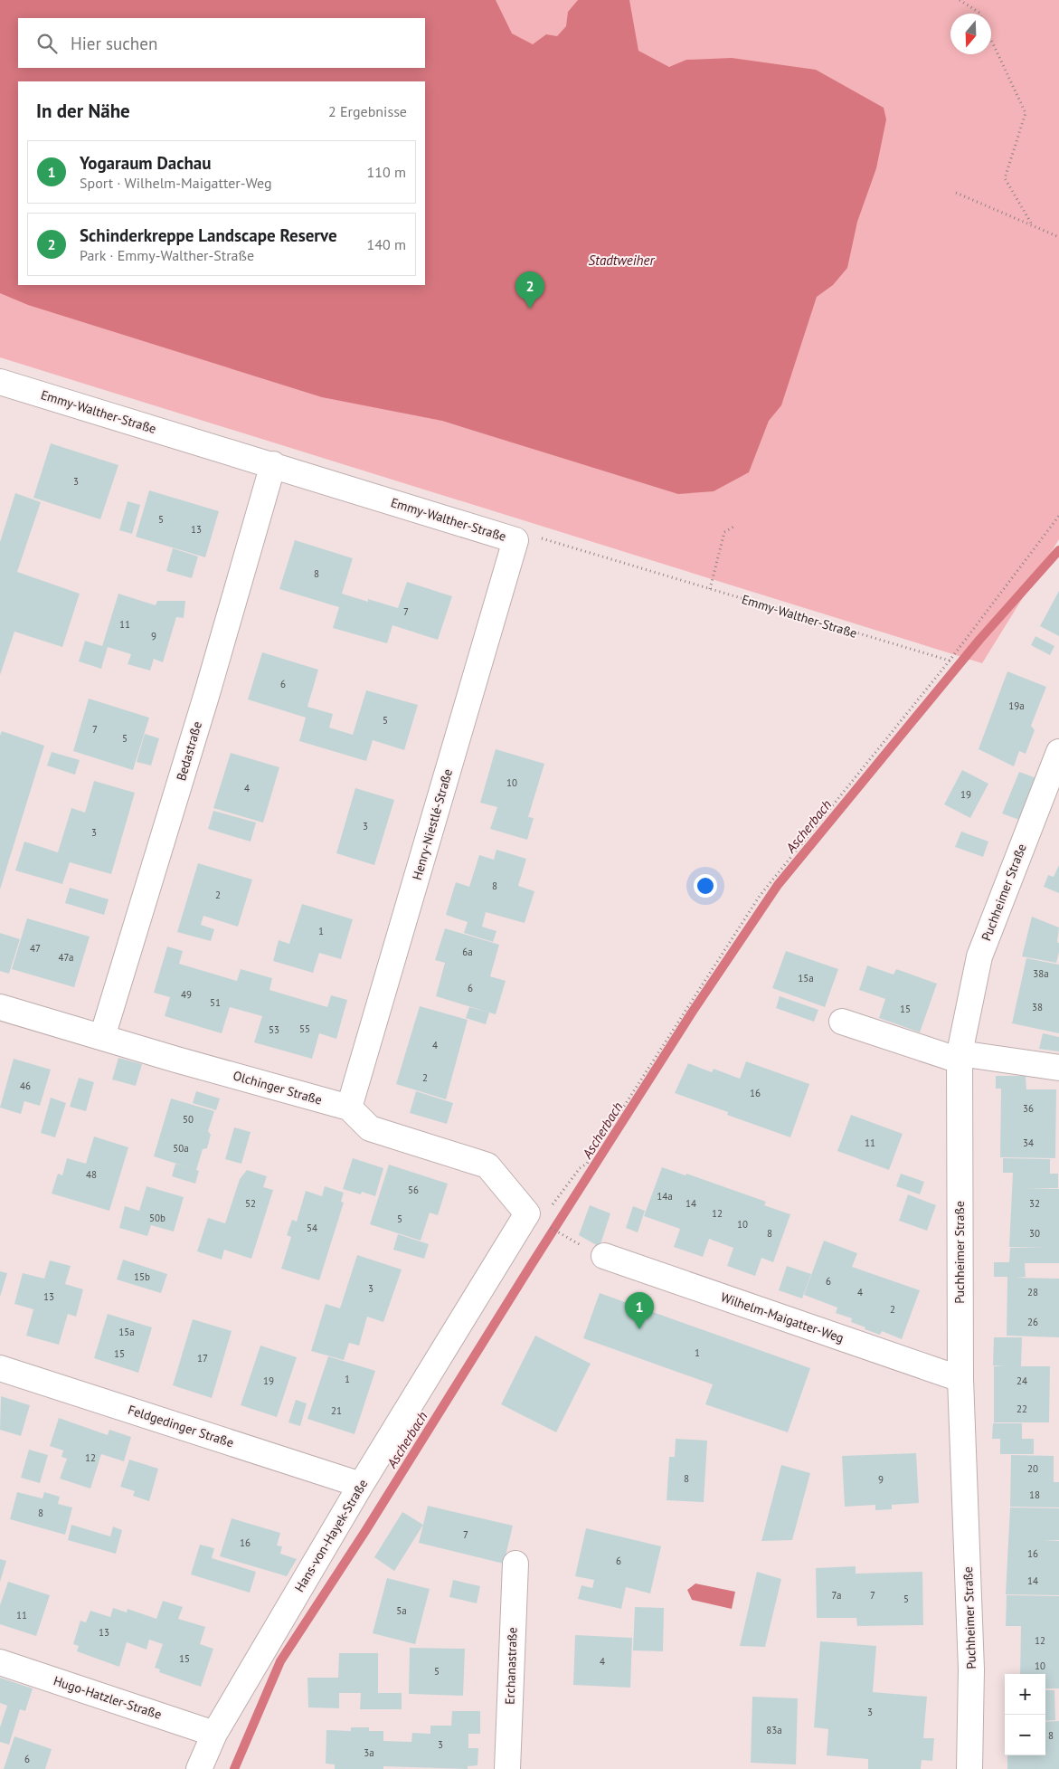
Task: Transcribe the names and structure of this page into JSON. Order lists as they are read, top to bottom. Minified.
{"streets":{"street":["Emmy-Walther-Straße","Bedastraße","Henry-Niestlé-Straße","Puchheimer Straße","Olchinger Straße","Wilhelm-Maigatter-Weg","Feldgedinger Straße","Hans-von-Hayek-Straße","Erchanastraße","Hugo-Hatzler-Straße"]},"crossings":[["Emmy-Walther-Straße","Bedastraße"],["Emmy-Walther-Straße","Henry-Niestlé-Straße"],["Bedastraße","Olchinger Straße"],["Henry-Niestlé-Straße","Olchinger Straße"],["Puchheimer Straße","Wilhelm-Maigatter-Weg"],["Olchinger Straße","Hans-von-Hayek-Straße"],["Feldgedinger Straße","Hans-von-Hayek-Straße"],["Hans-von-Hayek-Straße","Hugo-Hatzler-Straße"]],"water":["Stadtweiher","Ascherbach"],"house_numbers":["3","5","13","8","7","11","9","6","19a","5","7","5","10","4","19","3","3","8","2","1","47","6a","47a","38a","15a","6","49","51","38","15","55","53","4","2","46","16","36","50","11","34","50a","48","56","14a","52","14","32","12","50b","5","10","54","8","30","15b","6","3","4","28","13","2","26","15a","1","15","17","1","19","24","22","21","12","20","8","9","18","8","7","16","16","6","14","7a","7","5","5a","11","13","12","15","4","10","5","3","83a","8","3","3a","6"],"north":"bottom","page":{"search":"Hier suchen","heading":["In der Nähe","2 Ergebnisse"],"list":[{"mark":"1","name":"Yogaraum Dachau","note":"Sport · Wilhelm-Maigatter-Weg","value":"110 m"},{"mark":"2","name":"Schinderkreppe Landscape Reserve","note":"Park · Emmy-Walther-Straße","value":"140 m"}],"pins":["2","1"],"map_buttons":["+","−"]}}
